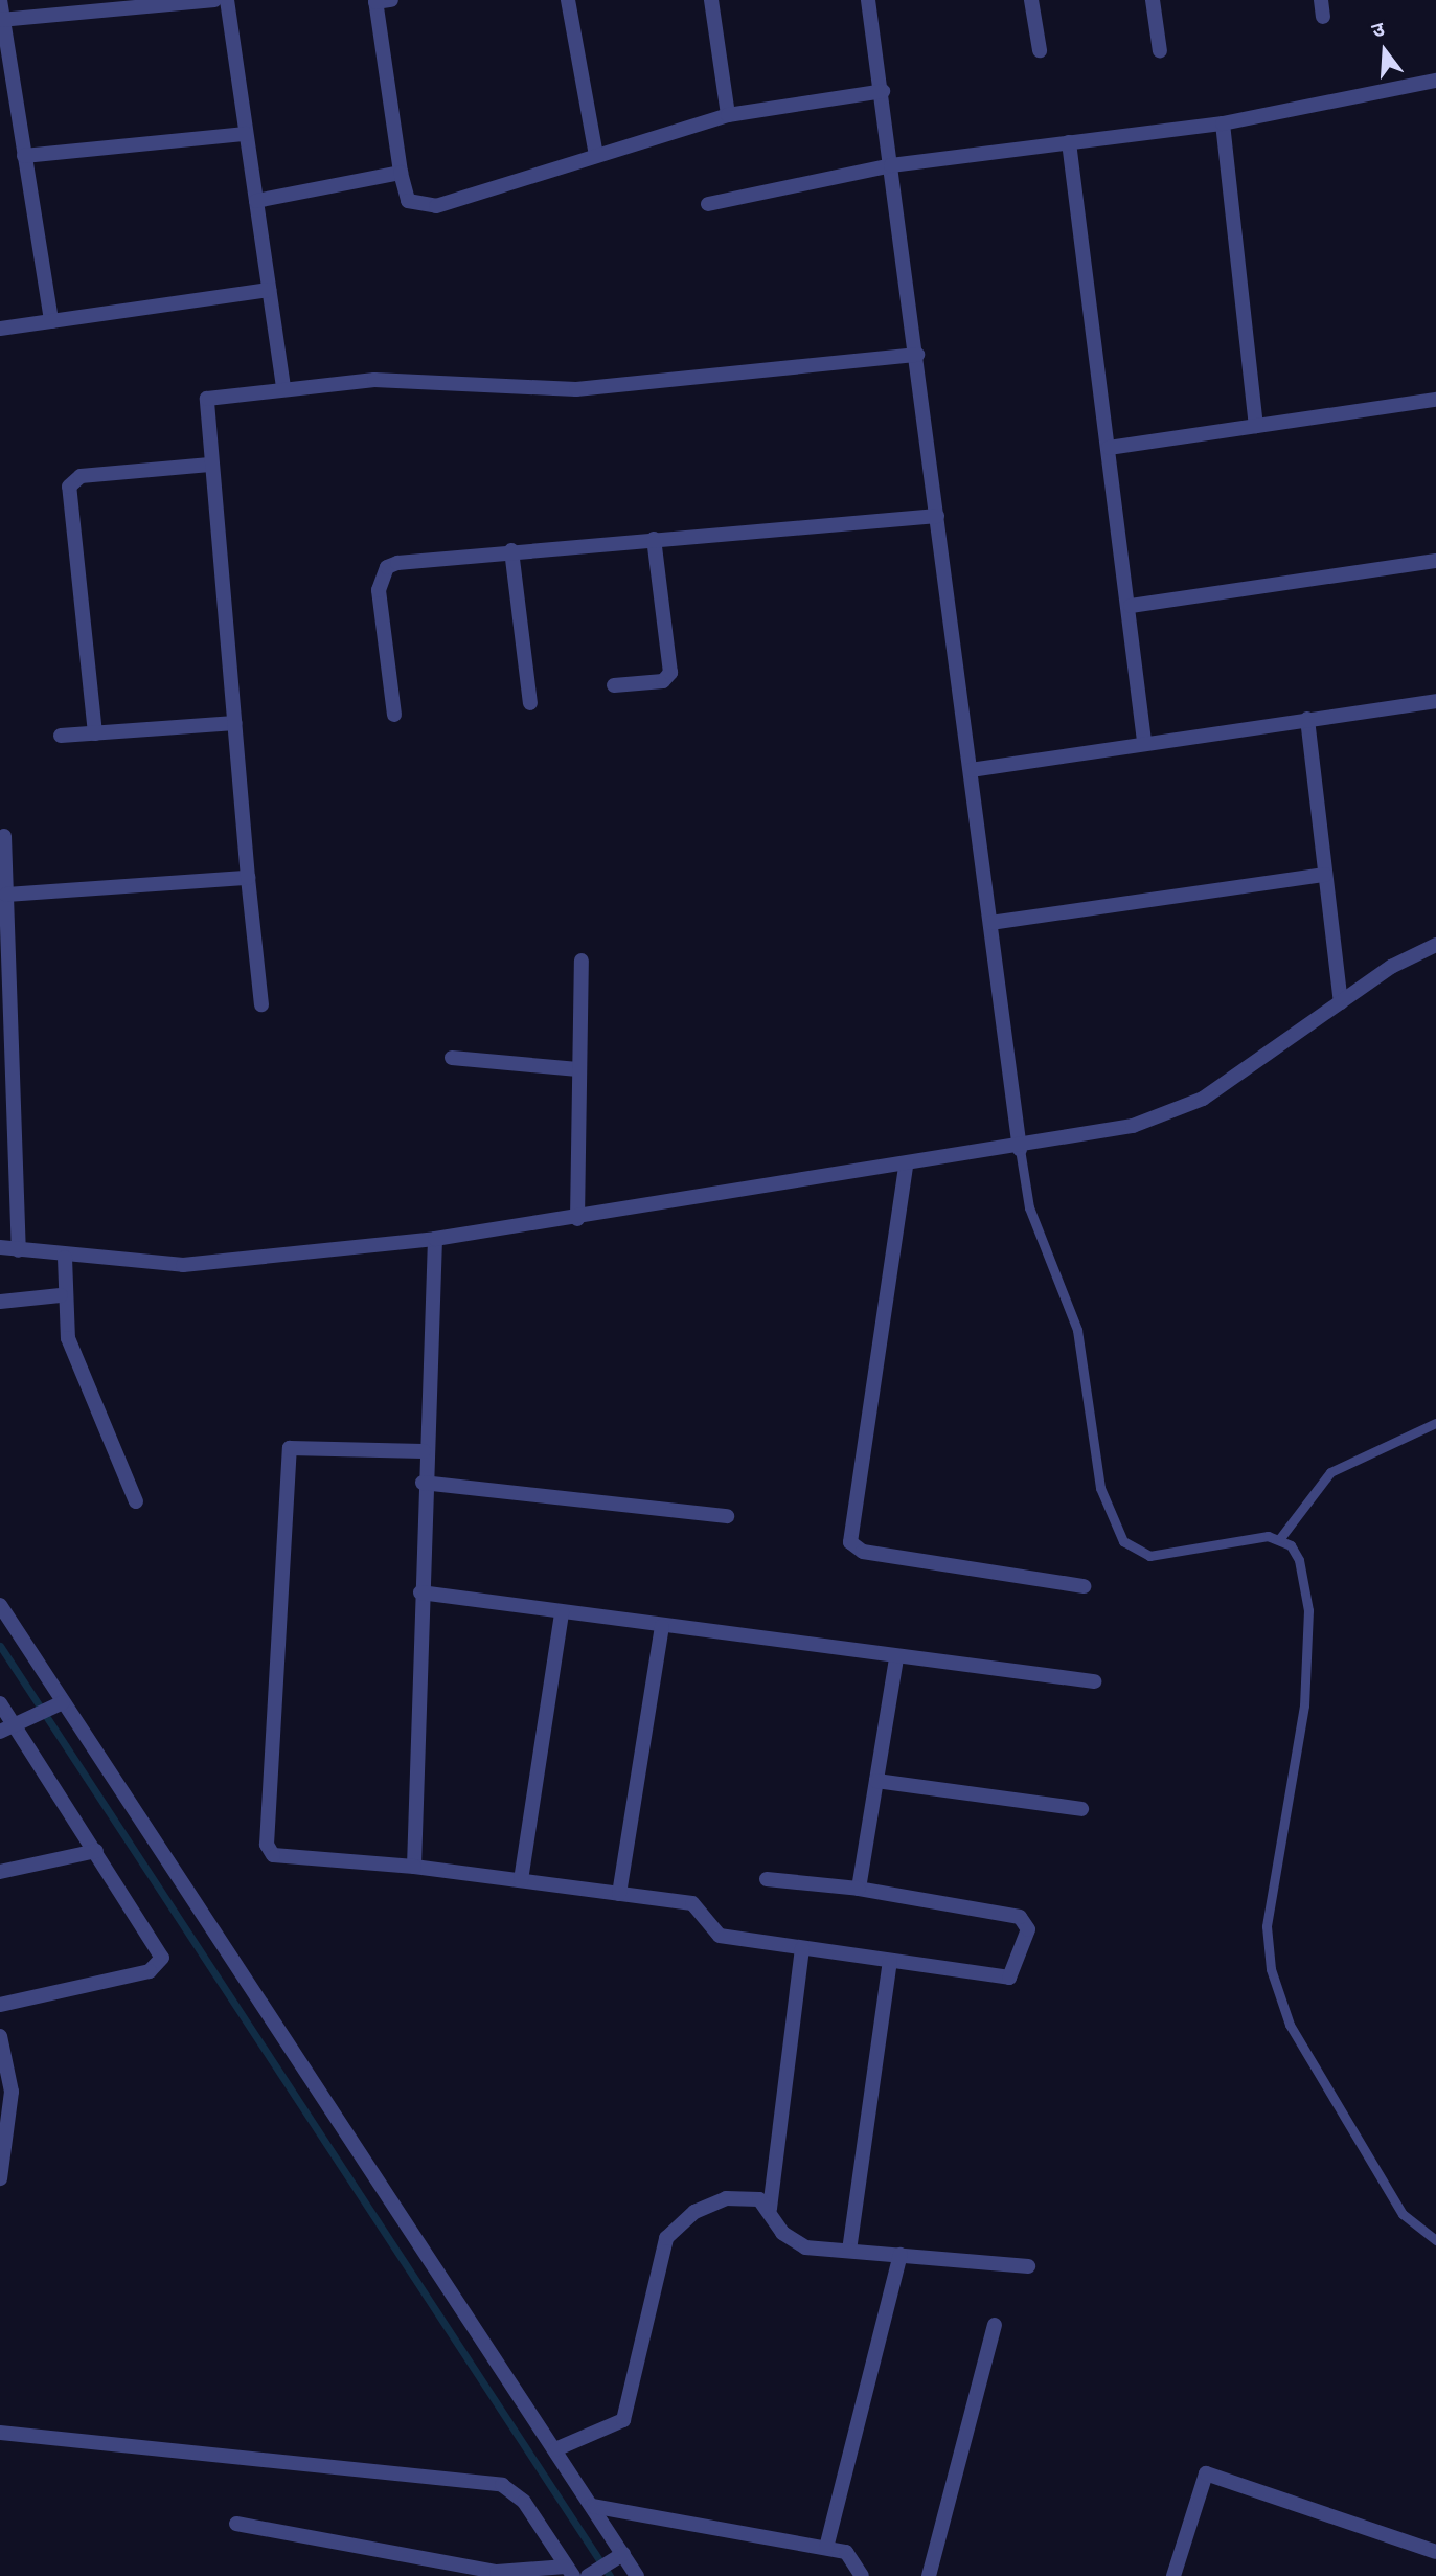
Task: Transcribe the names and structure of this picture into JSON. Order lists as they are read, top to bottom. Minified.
{"north":"top"}
